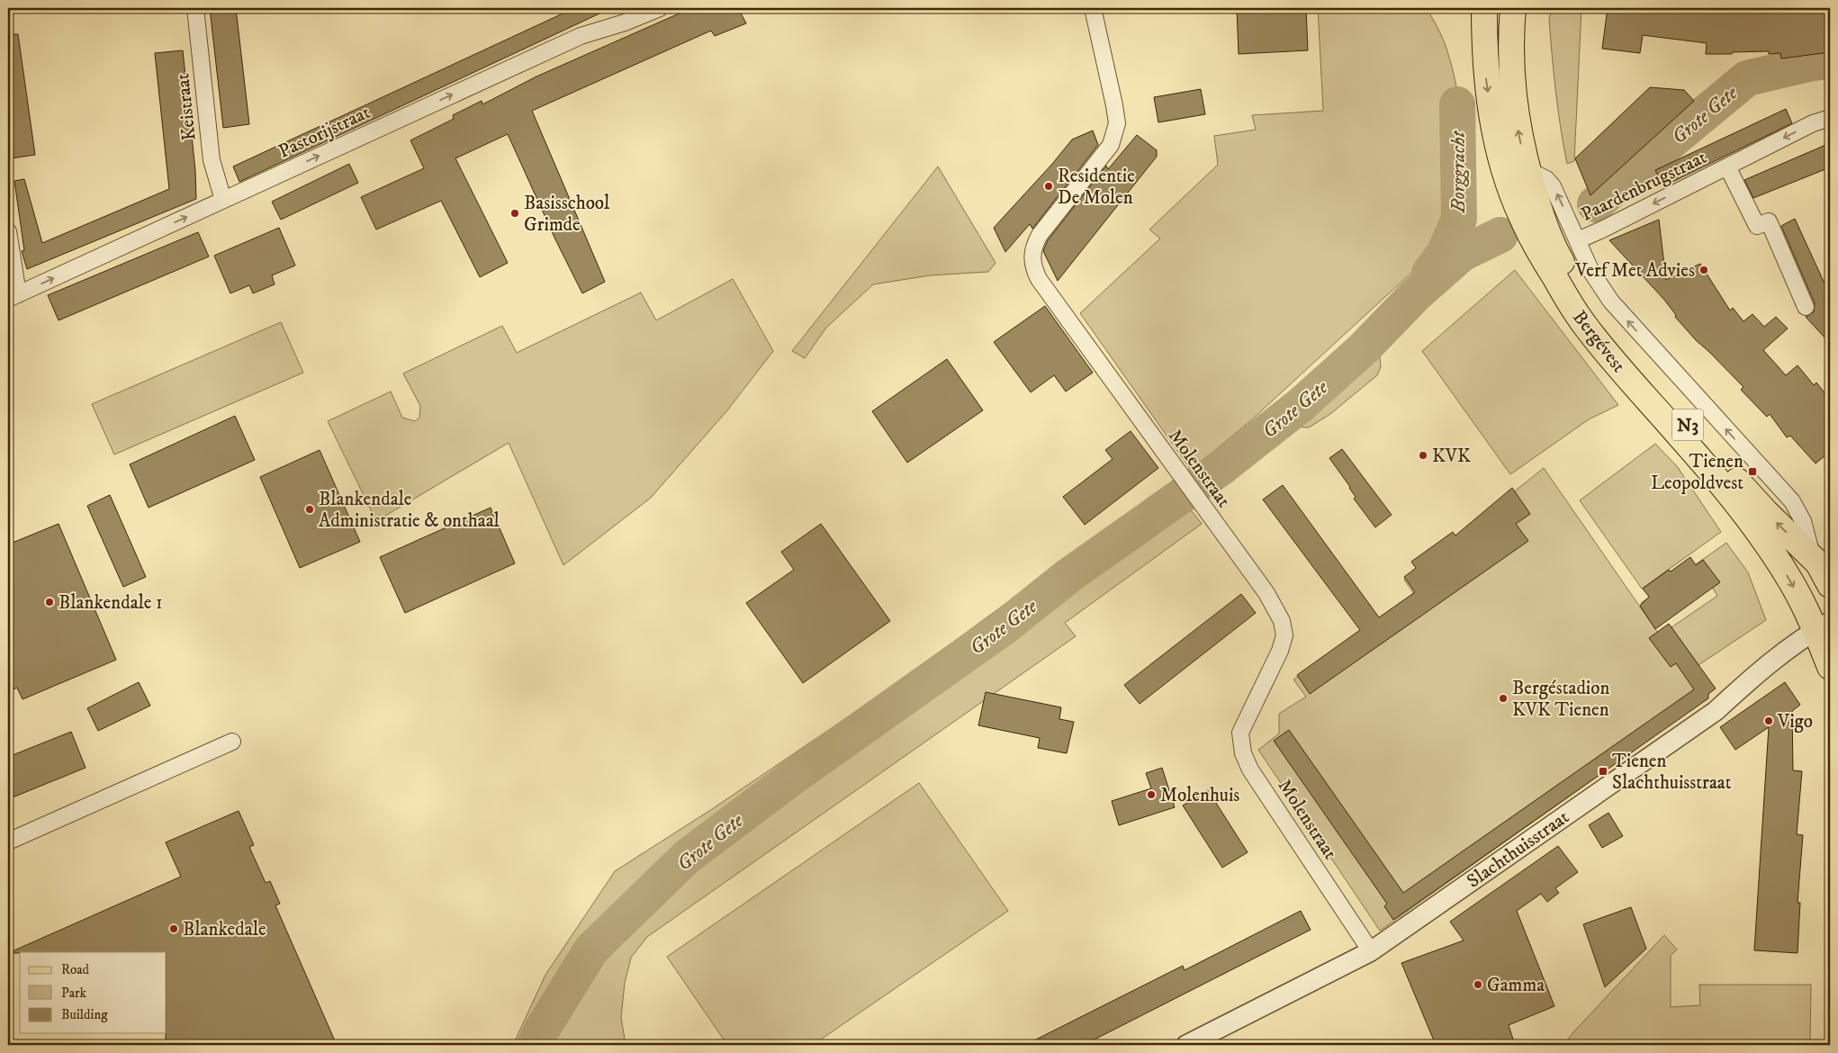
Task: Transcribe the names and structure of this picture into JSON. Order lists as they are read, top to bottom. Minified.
{"streets":{"main road":["Bergévest","N3"],"street":["Keistraat","Pastorijstraat","Paardenbrugstraat","Molenstraat","Slachthuisstraat"]},"crossings":[["Keistraat","Pastorijstraat"],["Paardenbrugstraat","Bergévest"],["Bergévest","N3"],["Bergévest","Slachthuisstraat"],["N3","Slachthuisstraat"],["Molenstraat","Slachthuisstraat"]],"one_way":["Pastorijstraat","Paardenbrugstraat"],"water":["Grote Gete","Borggracht"],"places":{"other":["Residentie De Molen","Basisschool Grimde","Verf Met Advies","KVK","Blankendale Administratie & onthaal","Blankendale 1","Bergéstadion KVK Tienen","Vigo","Molenhuis","Blankedale","Gamma"],"transit":["Tienen Leopoldvest","Tienen Slachthuisstraat"]},"legend":["Road","Park","Building"]}
